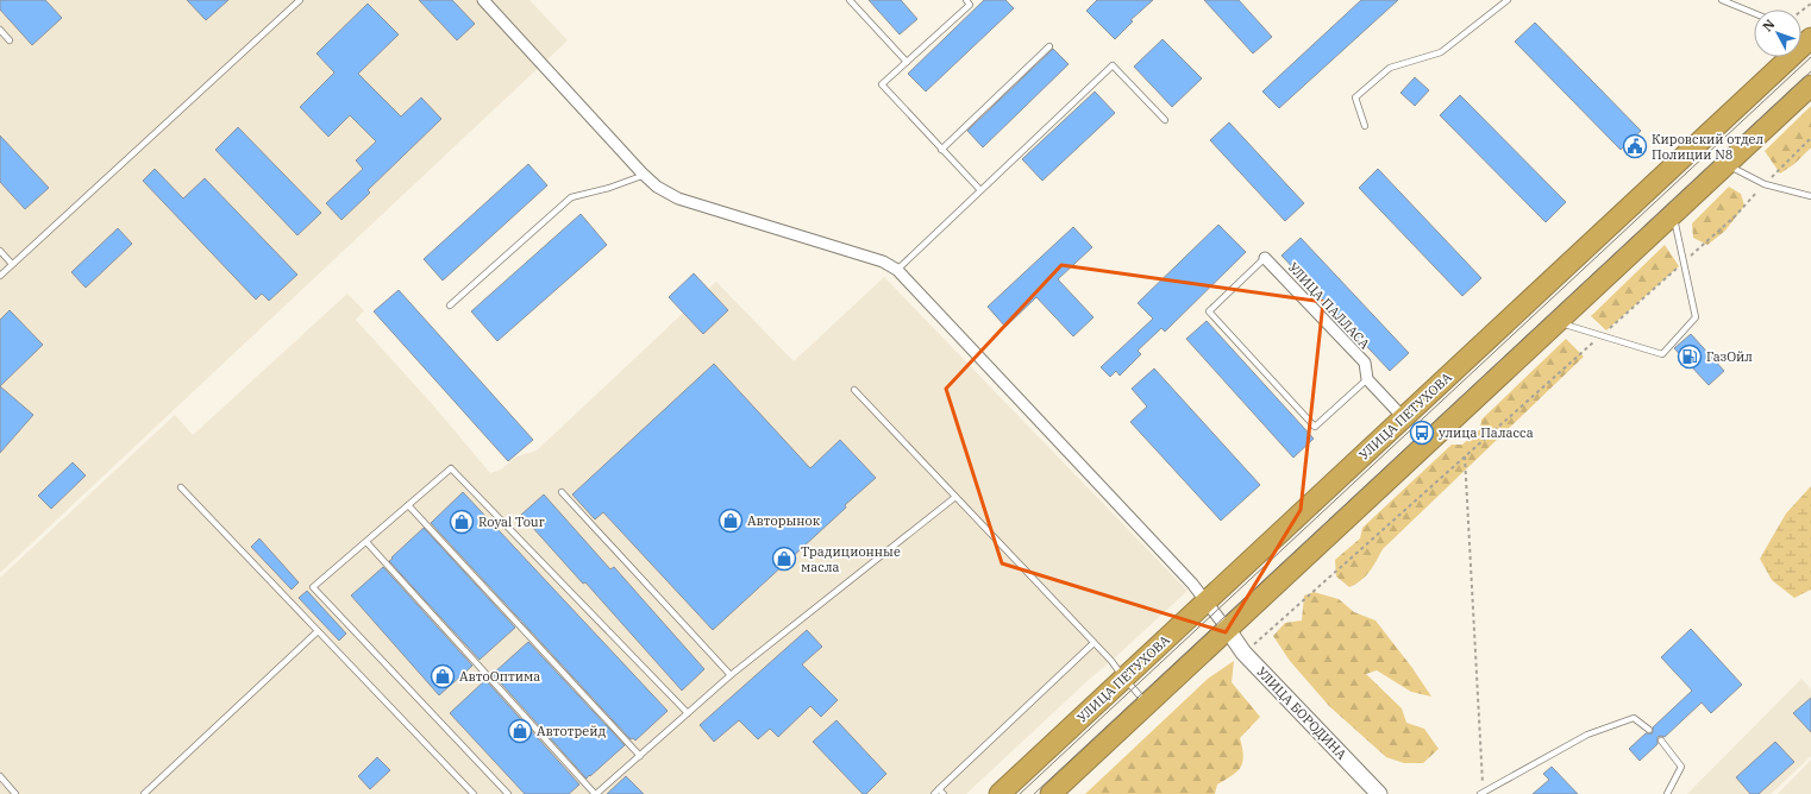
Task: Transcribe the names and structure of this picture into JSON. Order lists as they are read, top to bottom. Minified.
{"streets":{"highway":["УЛИЦА ПЕТУХОВА"],"main road":["УЛИЦА БОРОДИНА"],"street":["УЛИЦА ПАЛЛАСА"]},"crossings":[["УЛИЦА ПАЛЛАСА","УЛИЦА ПЕТУХОВА"]],"places":{"public building":["Кировский отдел Полиции N8"],"fuel station":["ГазОйл"],"bus stop":["улица Паласса"],"shop":["Авторынок","Royal Tour","Традиционные масла","АвтоОптима","Автотрейд"]},"north":"top left"}
